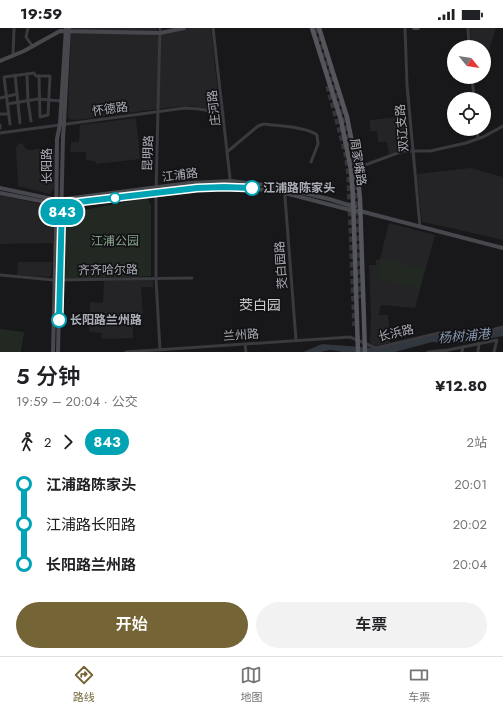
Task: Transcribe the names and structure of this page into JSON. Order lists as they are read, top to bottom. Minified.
{"streets":{"main road":["周家嘴路","长阳路","江浦路"],"street":["庄河路","怀德路","双辽支路","昆明路","茭白园路","齐齐哈尔路","长浜路","兰州路"]},"crossings":[["庄河路","怀德路"],["庄河路","江浦路"],["怀德路","昆明路"],["怀德路","长阳路"],["双辽支路","江浦路"],["昆明路","江浦路"],["昆明路","齐齐哈尔路"],["昆明路","兰州路"],["周家嘴路","江浦路"],["周家嘴路","长浜路"],["周家嘴路","兰州路"],["长阳路","江浦路"],["长阳路","齐齐哈尔路"],["江浦路","茭白园路"],["茭白园路","兰州路"]],"districts":["茭白园"],"water":["杨树浦港"],"parks":["江浦公园"],"places":["江浦路陈家头","长阳路兰州路"],"lines":["bus line 843"],"north":"bottom right","page":{"status":"19:59","on_map":"843","heading":["5 分钟","19:59 – 20:04 · 公交","¥12.80"],"legs":["2","843","2站"],"list":[{"name":"江浦路陈家头","value":"20:01"},{"name":"江浦路长阳路","value":"20:02"},{"name":"长阳路兰州路","value":"20:04"}],"buttons":["开始","车票"],"tabs":["路线","地图","车票"]}}
